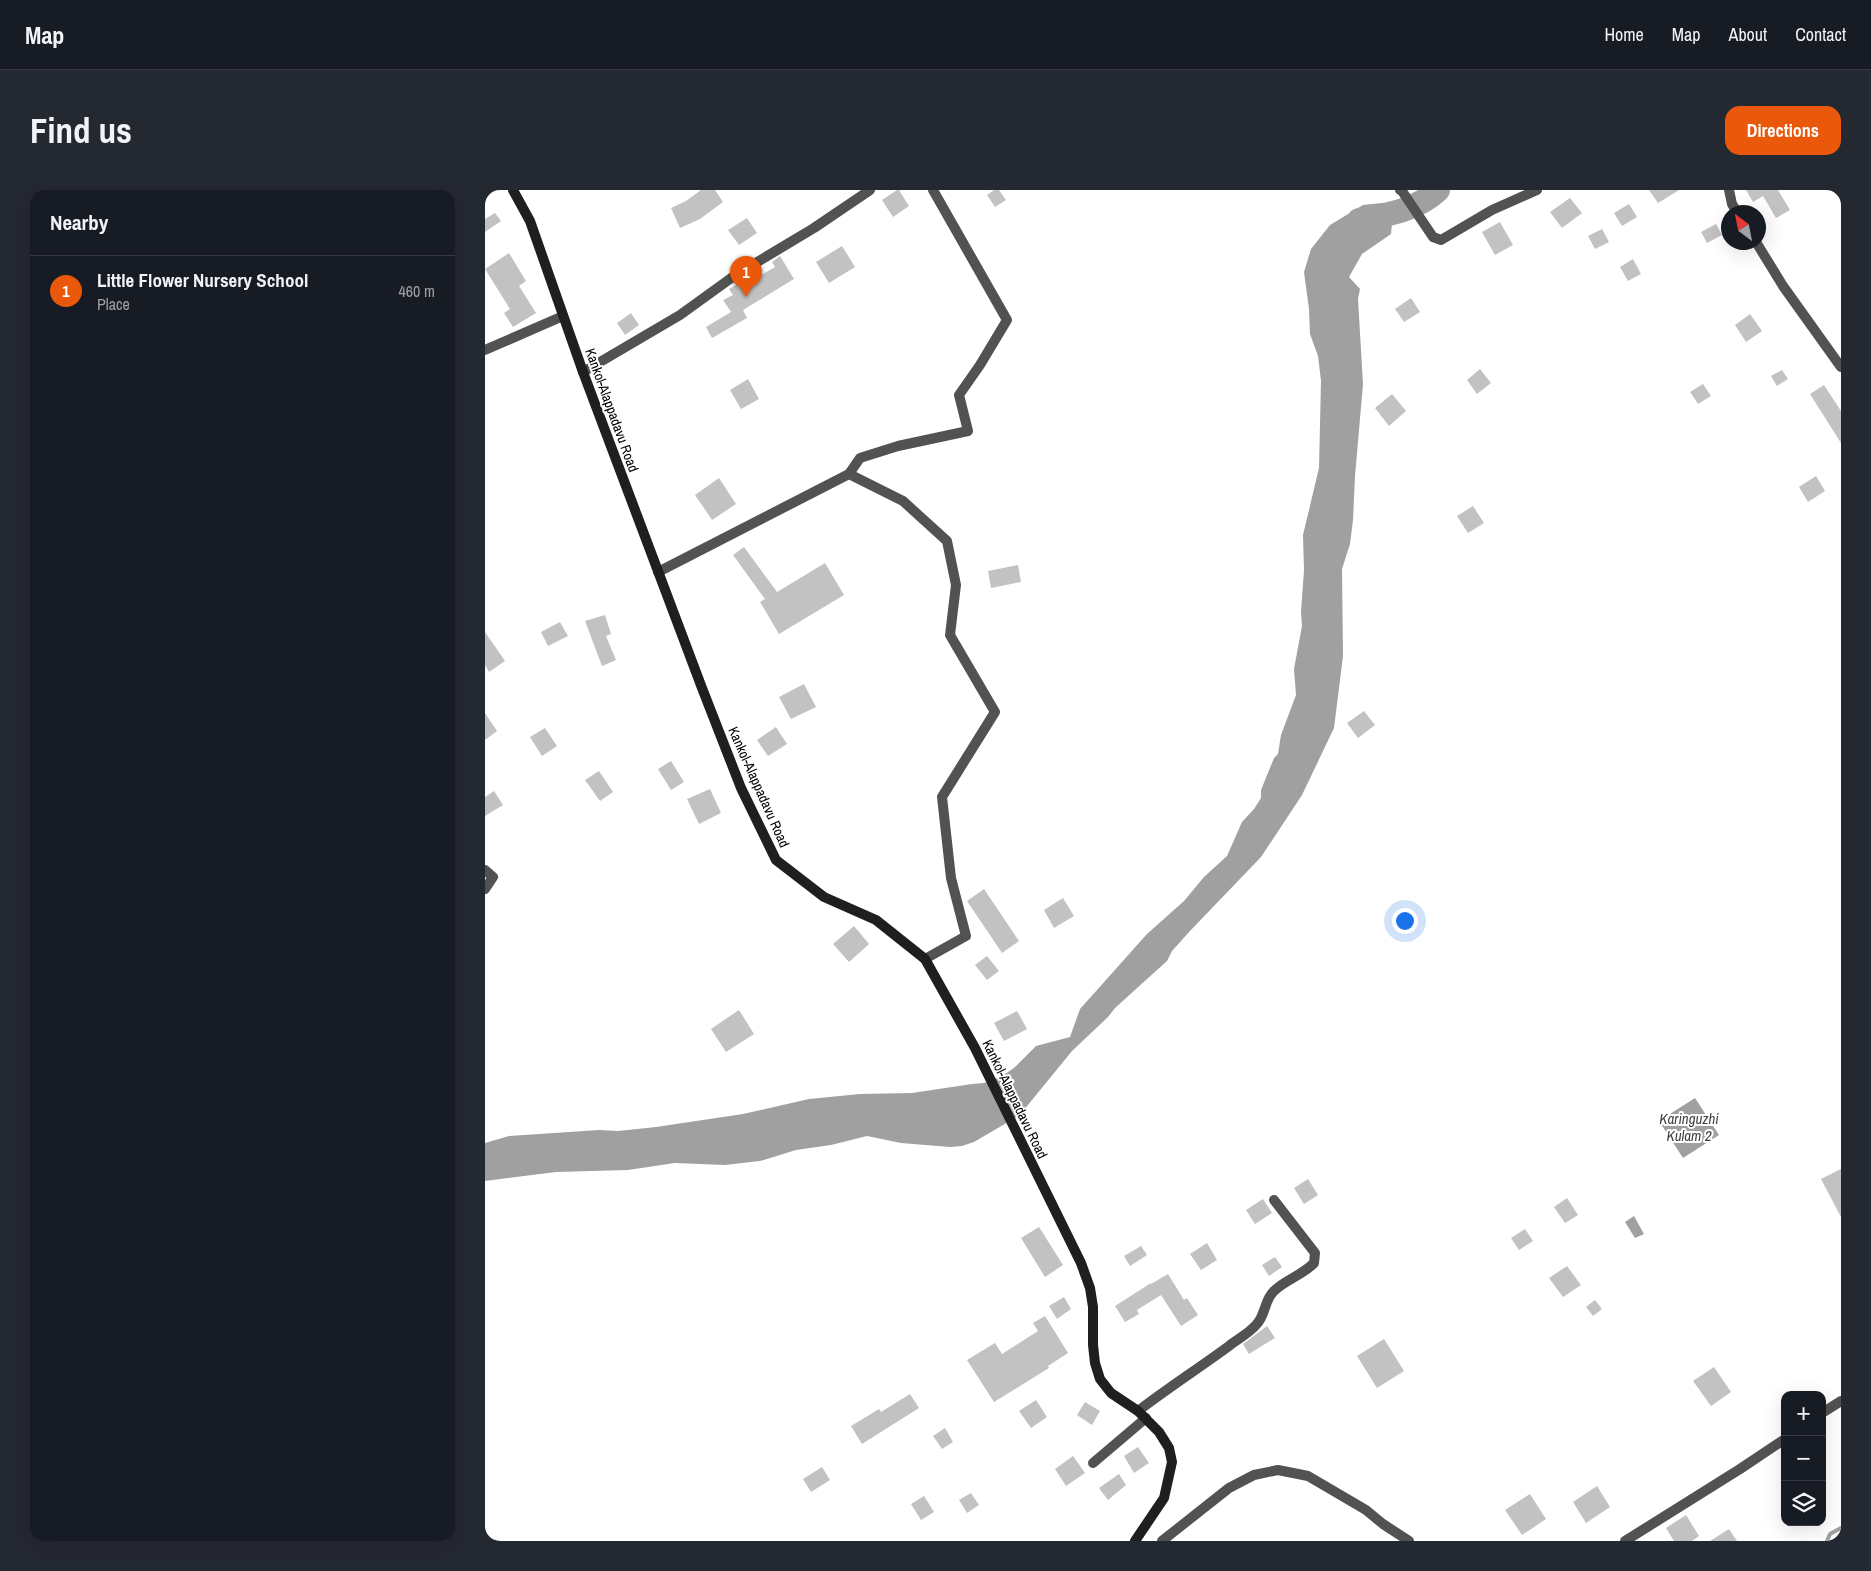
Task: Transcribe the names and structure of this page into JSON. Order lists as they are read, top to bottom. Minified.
{"streets":{"main road":["Kankol-Alappadavu Road"]},"water":["Karinguzhi Kulam 2"],"north":"top left","page":{"header":"Map","nav":["Home","Map","About","Contact"],"buttons":"Directions","title":"Find us","heading":"Nearby","list":[{"mark":"1","name":"Little Flower Nursery School","note":"Place","value":"460 m"}],"pins":"1","map_buttons":["+","−"]}}
